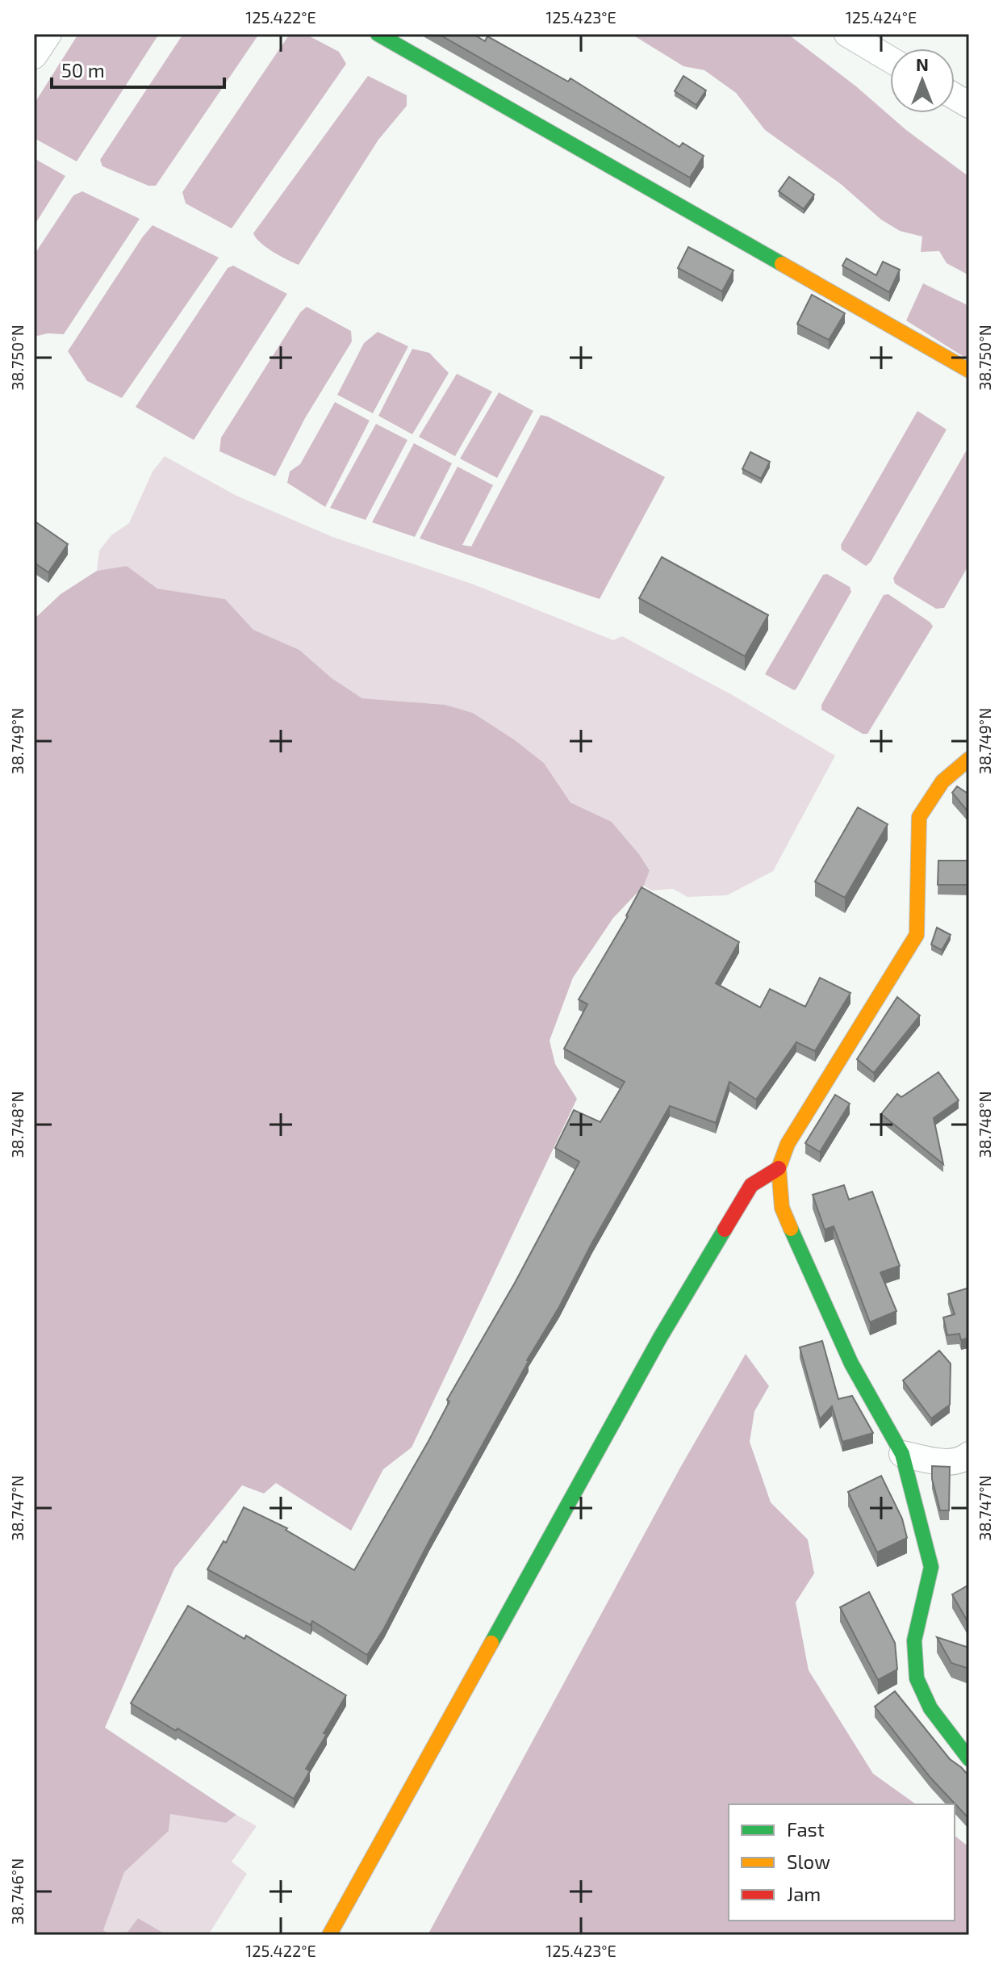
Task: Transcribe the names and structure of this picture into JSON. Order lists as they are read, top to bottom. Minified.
{"legend":["Fast","Slow","Jam"],"scale_bar":"50 m","north":"top","coordinates":["125.422°E","125.423°E","125.424°E","38.750°N","38.749°N","38.748°N","38.747°N","38.746°N"]}
